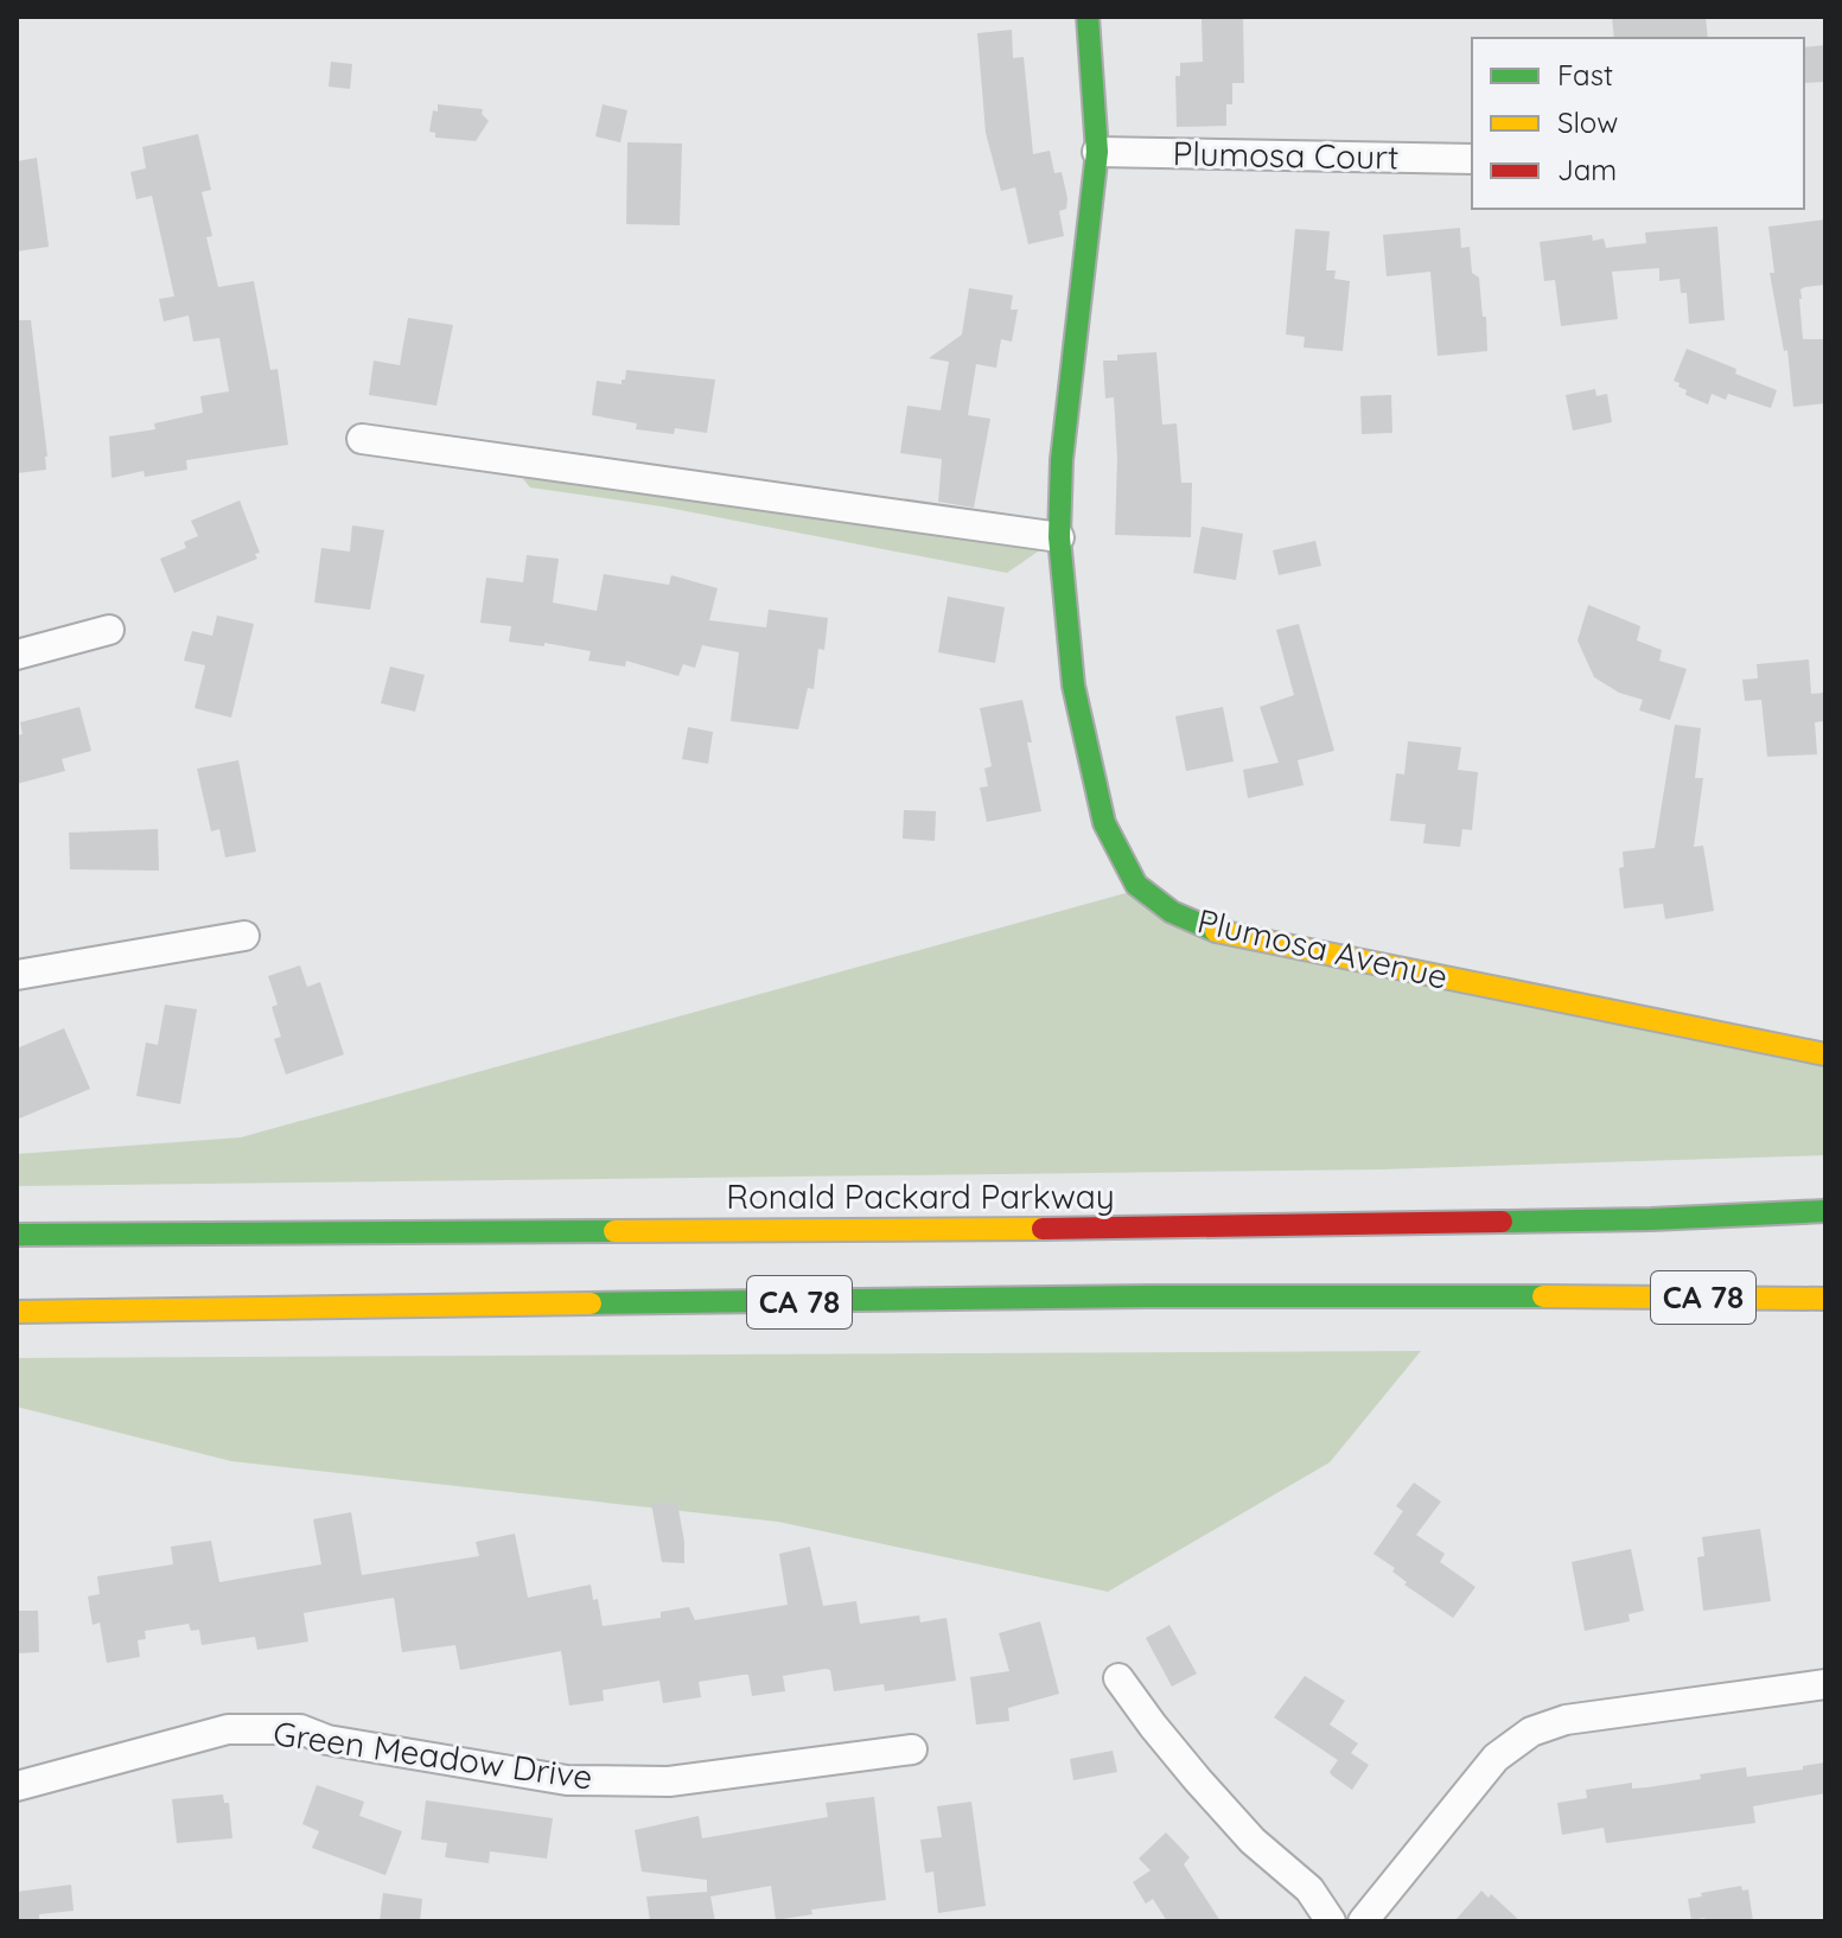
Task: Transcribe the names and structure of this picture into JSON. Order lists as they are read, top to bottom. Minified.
{"streets":{"main road":["Plumosa Avenue","Ronald Packard Parkway","CA 78"],"street":["Plumosa Court","Green Meadow Drive"]},"crossings":[["Plumosa Court","Plumosa Avenue"]],"legend":["Fast","Slow","Jam"]}
